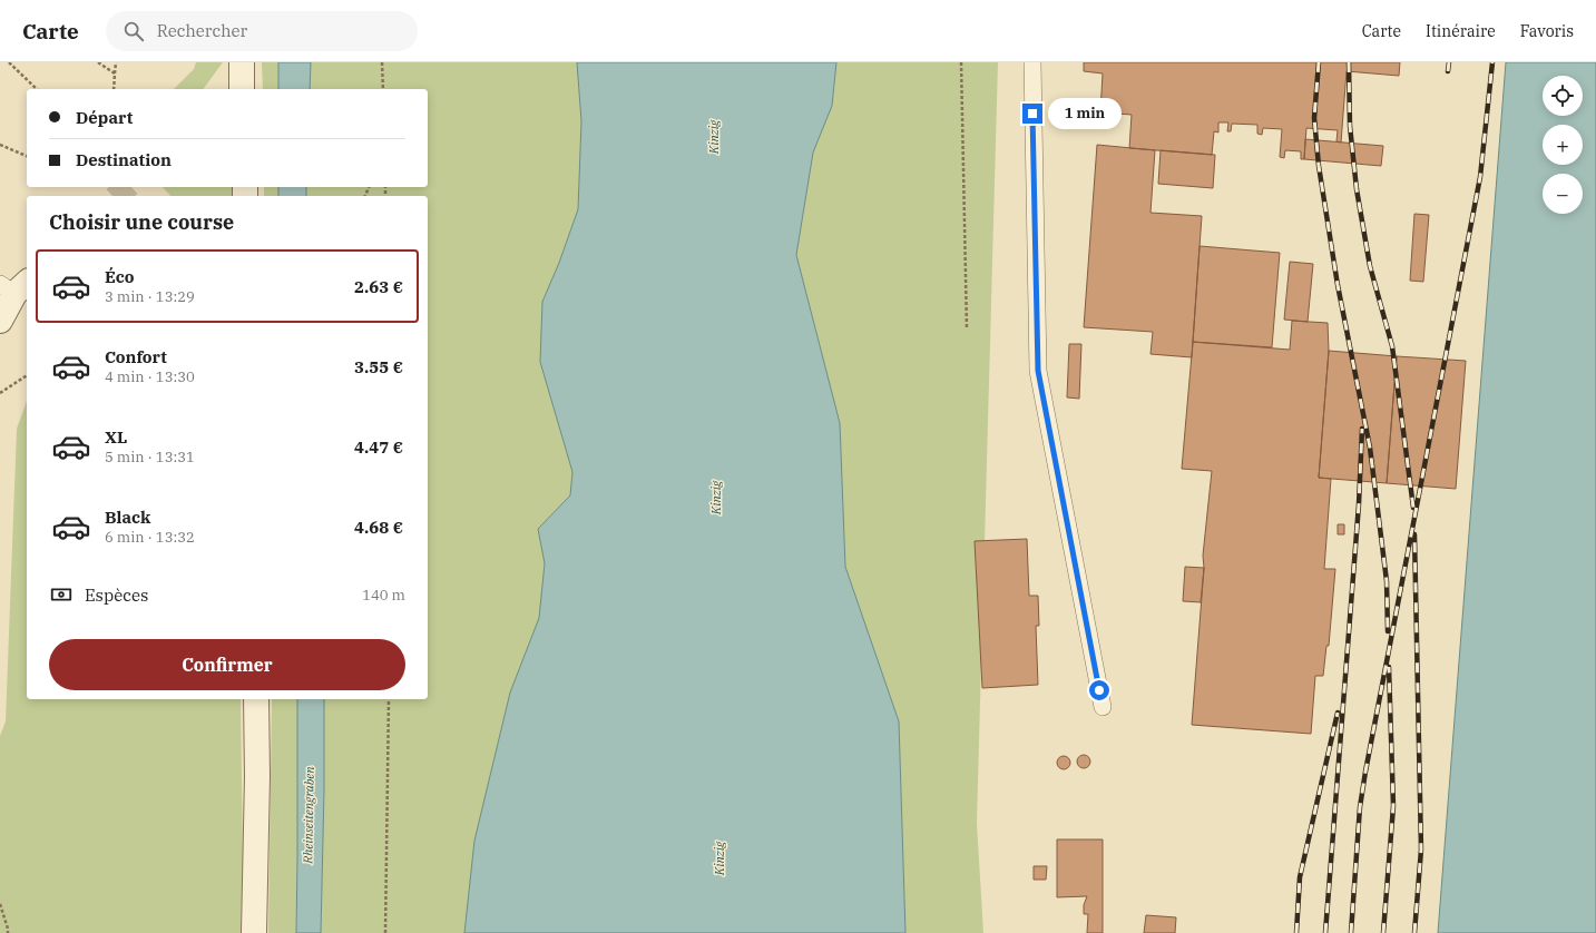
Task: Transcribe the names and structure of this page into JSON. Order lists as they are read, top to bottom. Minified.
{"water":["Kinzig","Rheinseitengraben"],"page":{"header":"Carte","search":"Rechercher","nav":["Carte","Itinéraire","Favoris"],"map_buttons":["+","−"],"banner":["Départ","Destination"],"bubble":"1 min","heading":"Choisir une course","list":[{"name":"Éco","note":"3 min · 13:29","value":"2.63 €"},{"name":"Confort","note":"4 min · 13:30","value":"3.55 €"},{"name":"XL","note":"5 min · 13:31","value":"4.47 €"},{"name":"Black","note":"6 min · 13:32","value":"4.68 €"}],"pay":["Espèces","140 m"],"buttons":"Confirmer"}}
